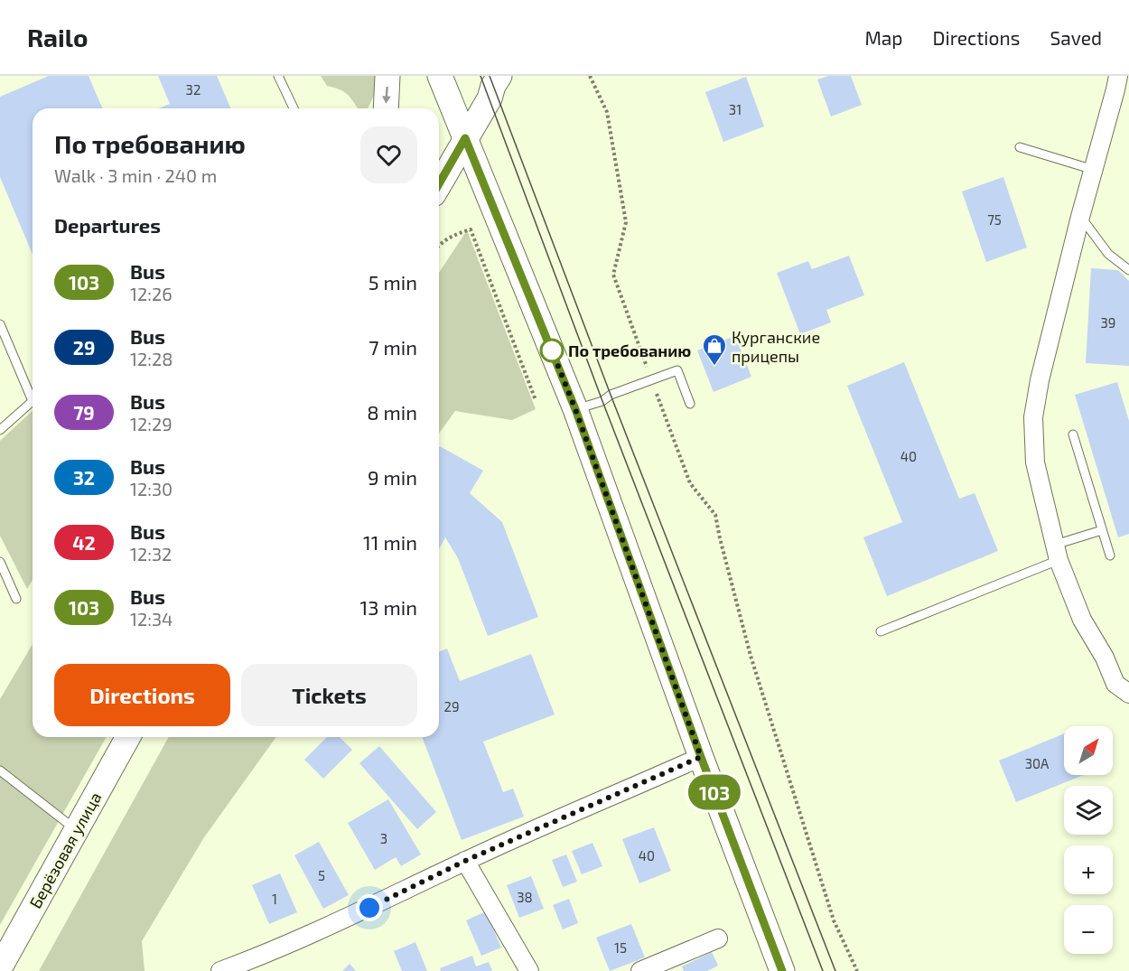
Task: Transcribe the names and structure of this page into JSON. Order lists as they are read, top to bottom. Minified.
{"streets":{"main road":["Берёзовая улица"]},"places":{"other":["По требованию"],"shop":["Курганские прицепы"]},"lines":["bus line 103"],"house_numbers":["32","31","75","39","40","29","30А","3","40","5","38","1","15"],"north":"top right","page":{"header":"Railo","nav":["Map","Directions","Saved"],"on_map":"103","heading":[["По требованию","Walk · 3 min · 240 m"],"Departures"],"list":[{"mark":"103","name":"Bus","note":"12:26","value":"5 min"},{"mark":"29","name":"Bus","note":"12:28","value":"7 min"},{"mark":"79","name":"Bus","note":"12:29","value":"8 min"},{"mark":"32","name":"Bus","note":"12:30","value":"9 min"},{"mark":"42","name":"Bus","note":"12:32","value":"11 min"},{"mark":"103","name":"Bus","note":"12:34","value":"13 min"}],"buttons":["Directions","Tickets"],"map_buttons":["+","−"]}}
